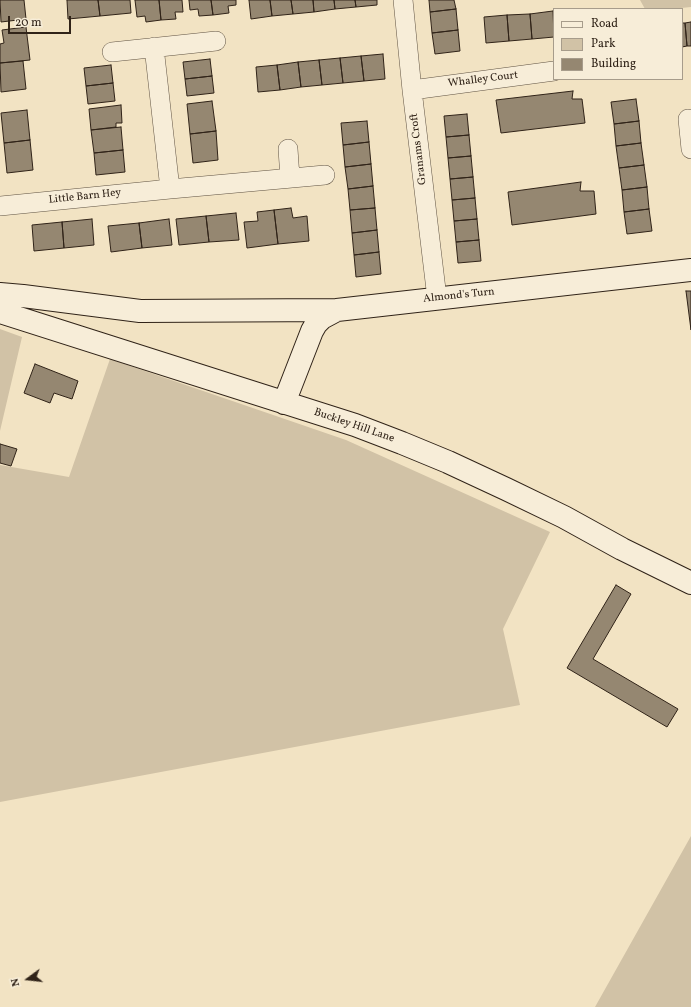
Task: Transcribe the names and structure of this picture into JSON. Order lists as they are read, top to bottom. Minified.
{"streets":{"street":["Whalley Court","Granams Croft","Little Barn Hey","Almond's Turn","Buckley Hill Lane"]},"crossings":[["Whalley Court","Granams Croft"],["Granams Croft","Almond's Turn"],["Almond's Turn","Buckley Hill Lane"]],"legend":["Road","Park","Building"],"scale_bar":"20 m","north":"left"}
